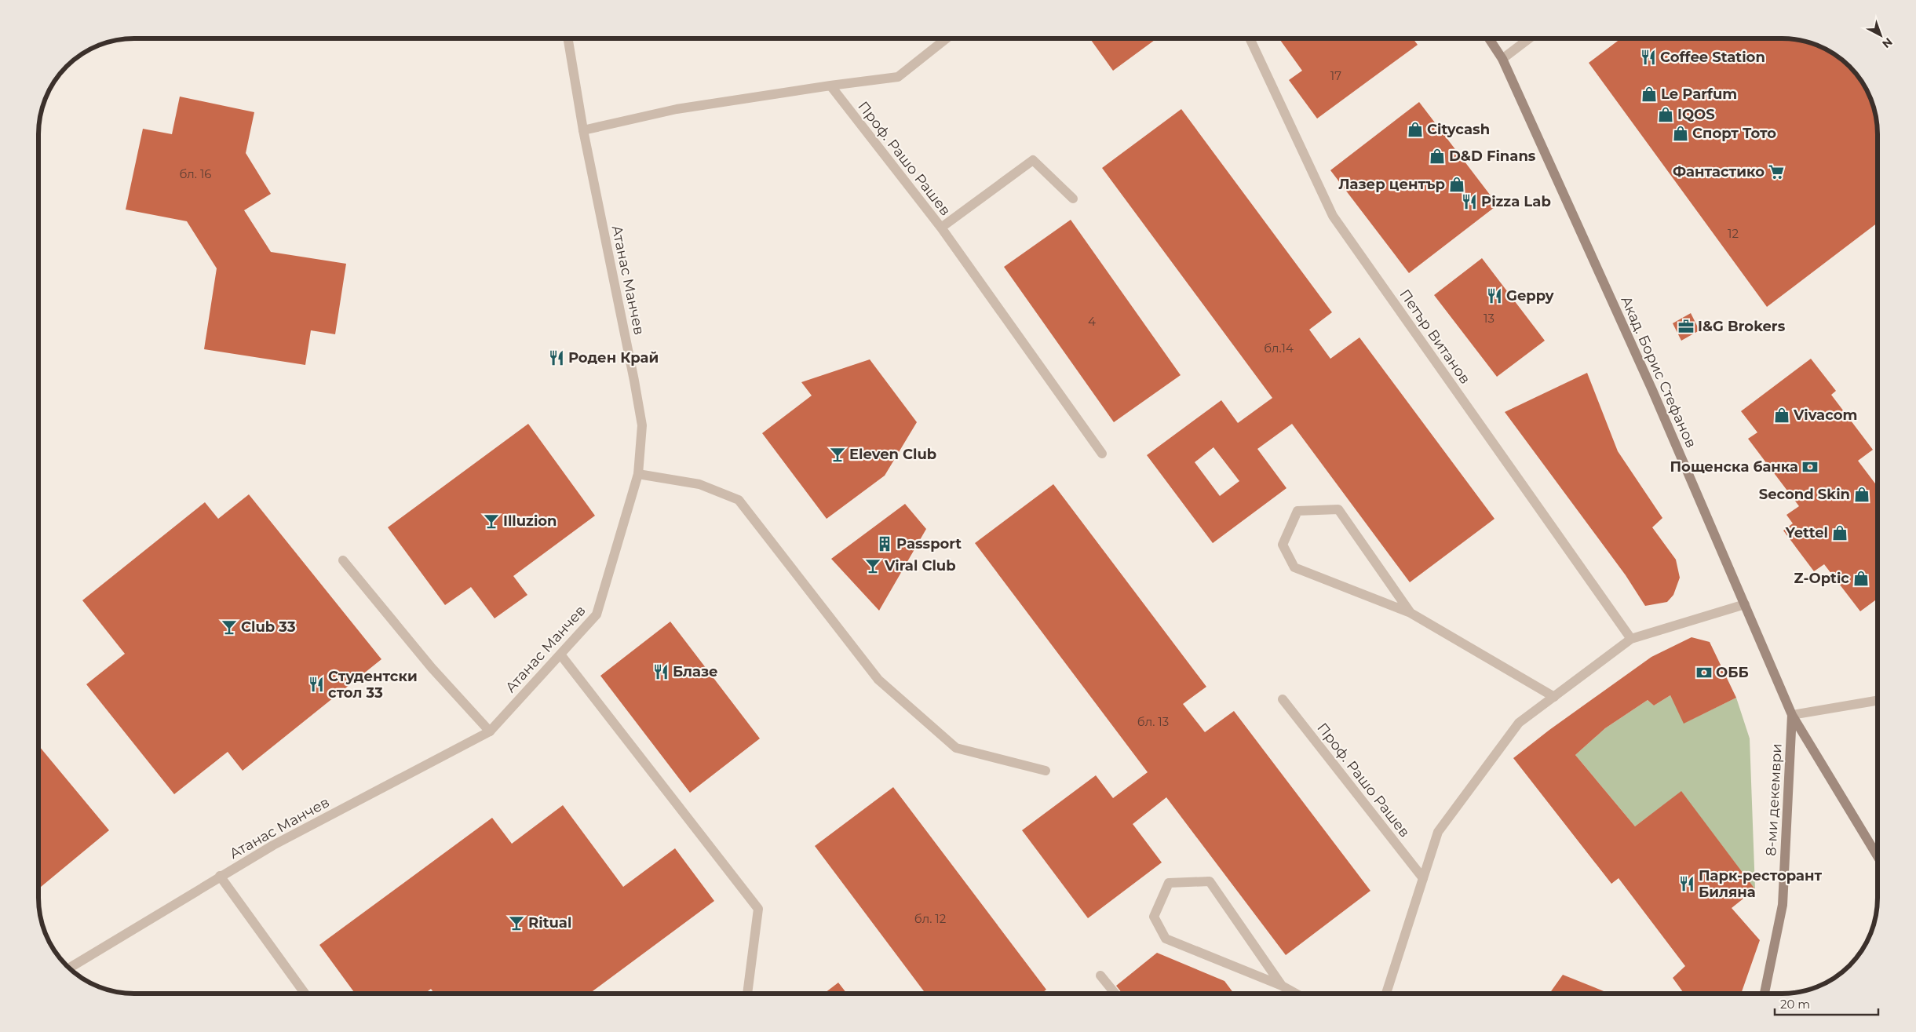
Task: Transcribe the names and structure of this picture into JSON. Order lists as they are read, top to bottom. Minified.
{"streets":{"street":["Проф. Рашо Рашев","Атанас Манчев","Петър Витанов","Акад. Борис Стефанов","8-ми декември"]},"crossings":[["Акад. Борис Стефанов","8-ми декември"]],"places":{"restaurant":["Coffee Station","Pizza Lab","Geppy","Роден Край","Блазе","Студентски стол 33","Парк-ресторант Биляна"],"shop":["Le Parfum","IQOS","Citycash","Спорт Тото","D&D Finans","Лазер център","Vivacom","Second Skin","Yettel","Z-Optic"],"supermarket":["Фантастико"],"office":["I&G Brokers"],"bar":["Eleven Club","Illuzion","Viral Club","Club 33","Ritual"],"bank":["Пощенска банка","ОББ"],"building":["Passport"]},"house_numbers":["17","бл. 16","12","13","4","бл.14","бл. 13","бл. 12"],"scale_bar":"20 m","north":"bottom right"}
